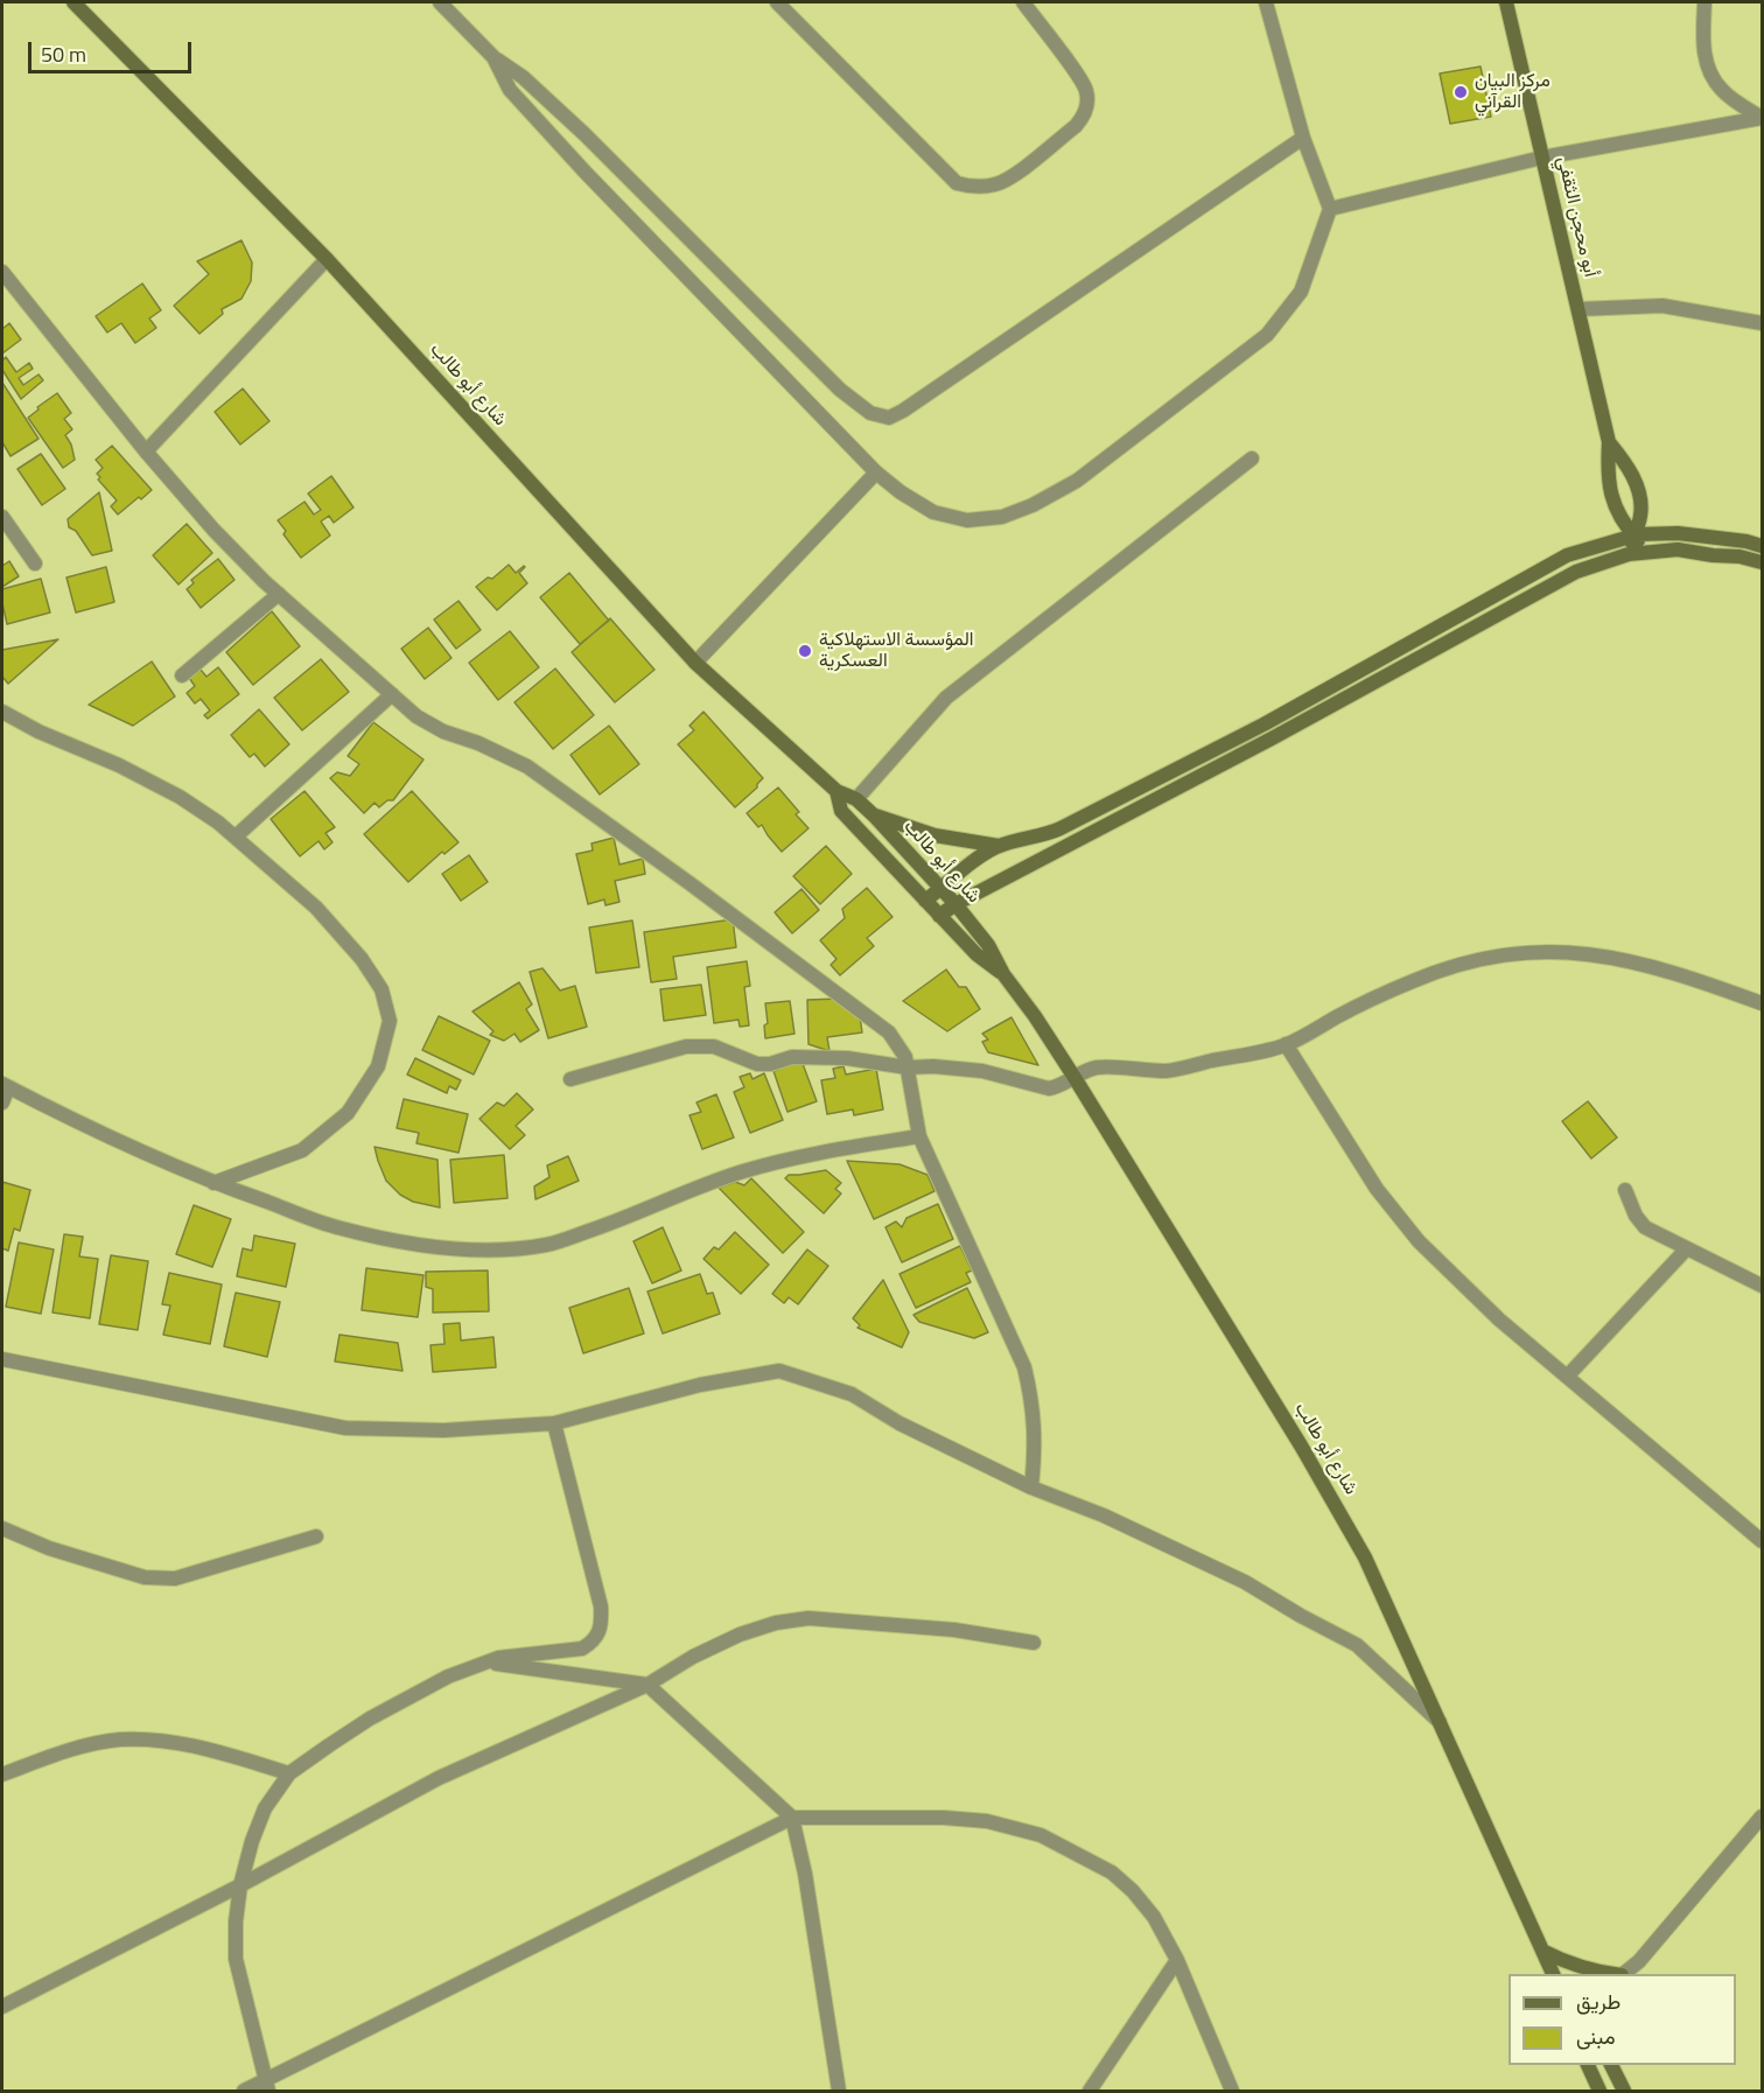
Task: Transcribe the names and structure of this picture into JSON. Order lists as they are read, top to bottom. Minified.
{"streets":{"street":["أبو محجن الثقفي","شارع أبو طالب"]},"places":["مركز البيان القرآني","المؤسسة الاستهلاكية العسكرية"],"legend":["طريق","مبنى"],"scale_bar":"50 m"}
